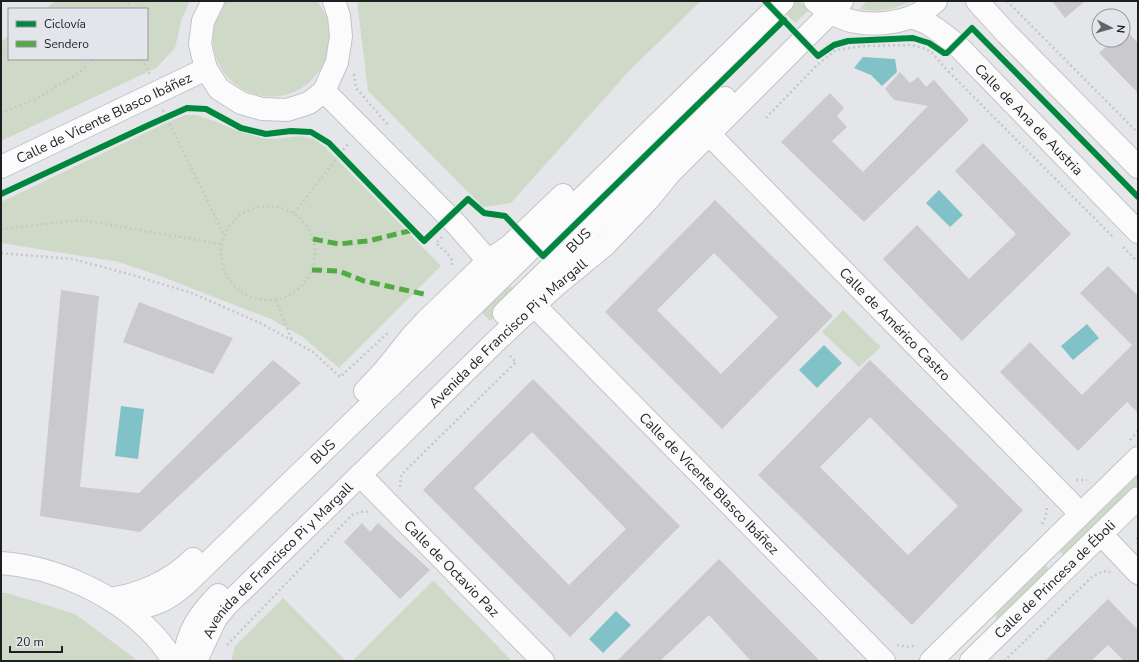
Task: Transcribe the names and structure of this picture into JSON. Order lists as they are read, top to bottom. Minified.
{"streets":{"street":["Calle de Vicente Blasco Ibáñez","Calle de Ana de Austria","BUS","Calle de Américo Castro","Avenida de Francisco Pi y Margall","Calle de Octavio Paz","Calle de Princesa de Éboli"]},"crossings":[["Calle de Vicente Blasco Ibáñez","BUS"],["Calle de Vicente Blasco Ibáñez","Avenida de Francisco Pi y Margall"],["BUS","Avenida de Francisco Pi y Margall"],["Calle de Américo Castro","Avenida de Francisco Pi y Margall"],["Calle de Américo Castro","Calle de Princesa de Éboli"],["Avenida de Francisco Pi y Margall","Calle de Octavio Paz"]],"legend":["Ciclovía","Sendero"],"scale_bar":"20 m","north":"right"}
